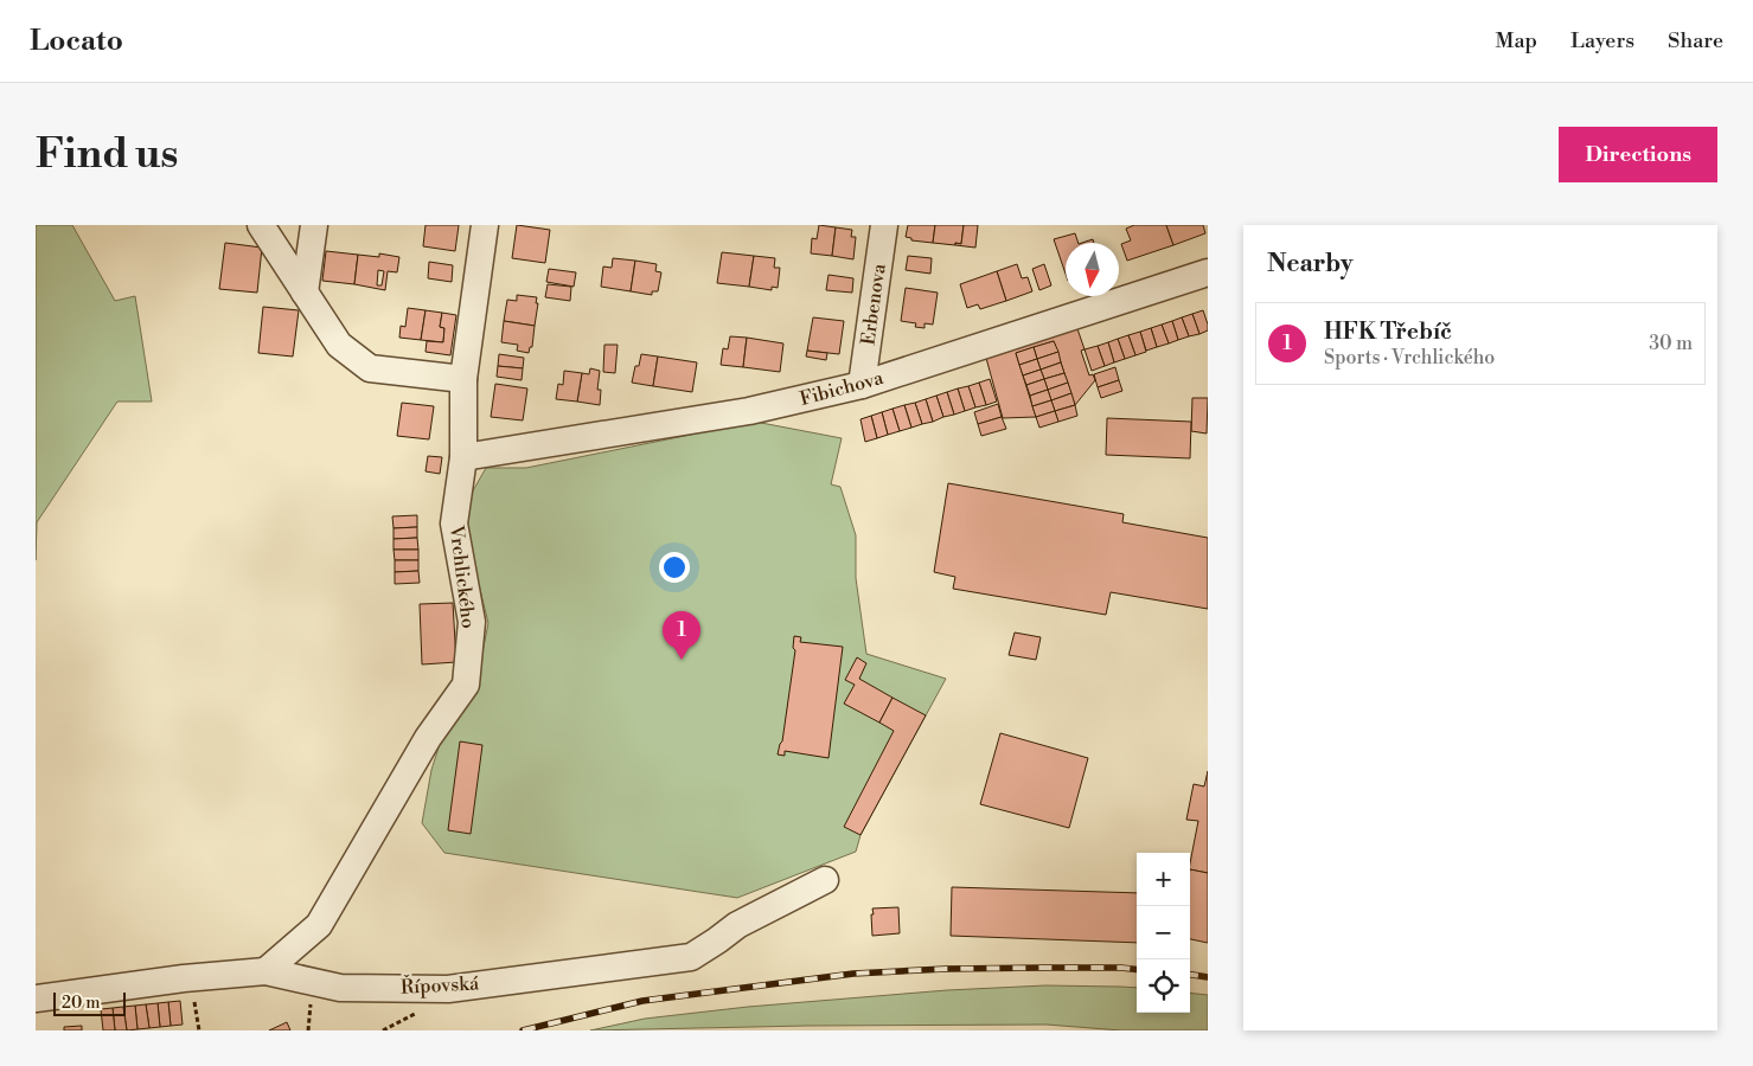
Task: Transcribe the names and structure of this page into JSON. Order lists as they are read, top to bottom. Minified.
{"streets":{"street":["Erbenova","Fibichova","Vrchlického","Řípovská"]},"crossings":[["Erbenova","Fibichova"],["Fibichova","Vrchlického"],["Vrchlického","Řípovská"]],"scale_bar":"20 m","north":"bottom","page":{"header":"Locato","nav":["Map","Layers","Share"],"buttons":"Directions","title":"Find us","heading":"Nearby","list":[{"mark":"1","name":"HFK Třebíč","note":"Sports · Vrchlického","value":"30 m"}],"pins":"1","map_buttons":["+","−"],"scale":"20 m"}}
